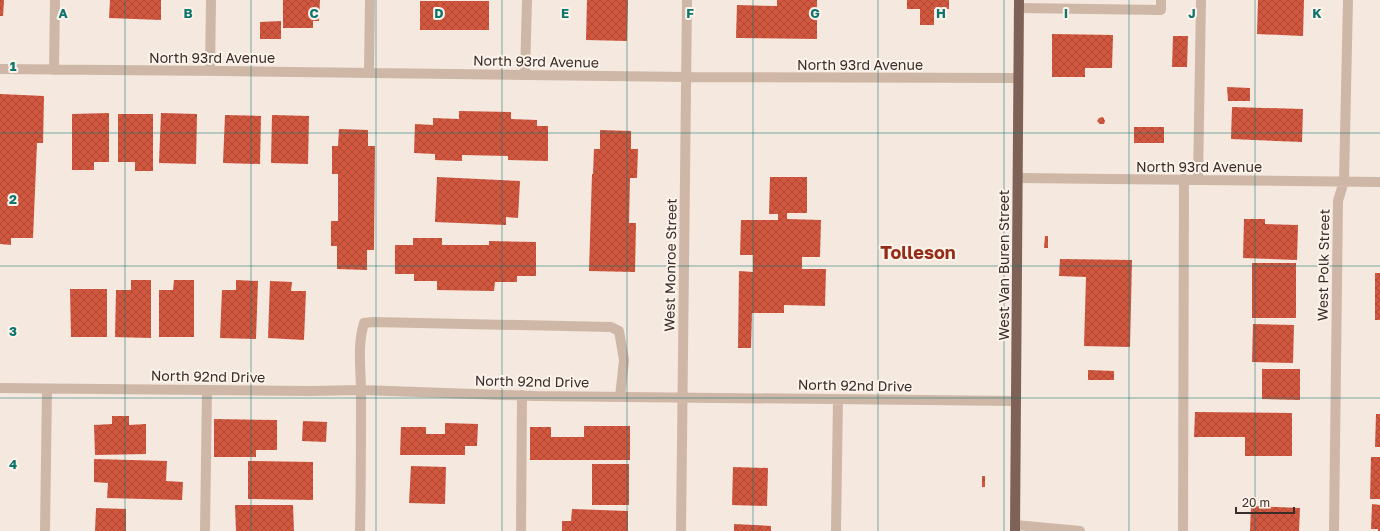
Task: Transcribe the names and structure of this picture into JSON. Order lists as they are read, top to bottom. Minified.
{"streets":{"main road":["West Van Buren Street"],"street":["North 93rd Avenue","West Monroe Street","West Polk Street","North 92nd Drive"]},"crossings":[["North 93rd Avenue","West Monroe Street"],["North 93rd Avenue","West Van Buren Street"],["North 93rd Avenue","West Polk Street"],["West Monroe Street","North 92nd Drive"],["West Van Buren Street","North 92nd Drive"]],"districts":["Tolleson"],"scale_bar":"20 m","grid":{"columns":["A","B","C","D","E","F","G","H","I","J","K"],"rows":["1","2","3","4"]}}
